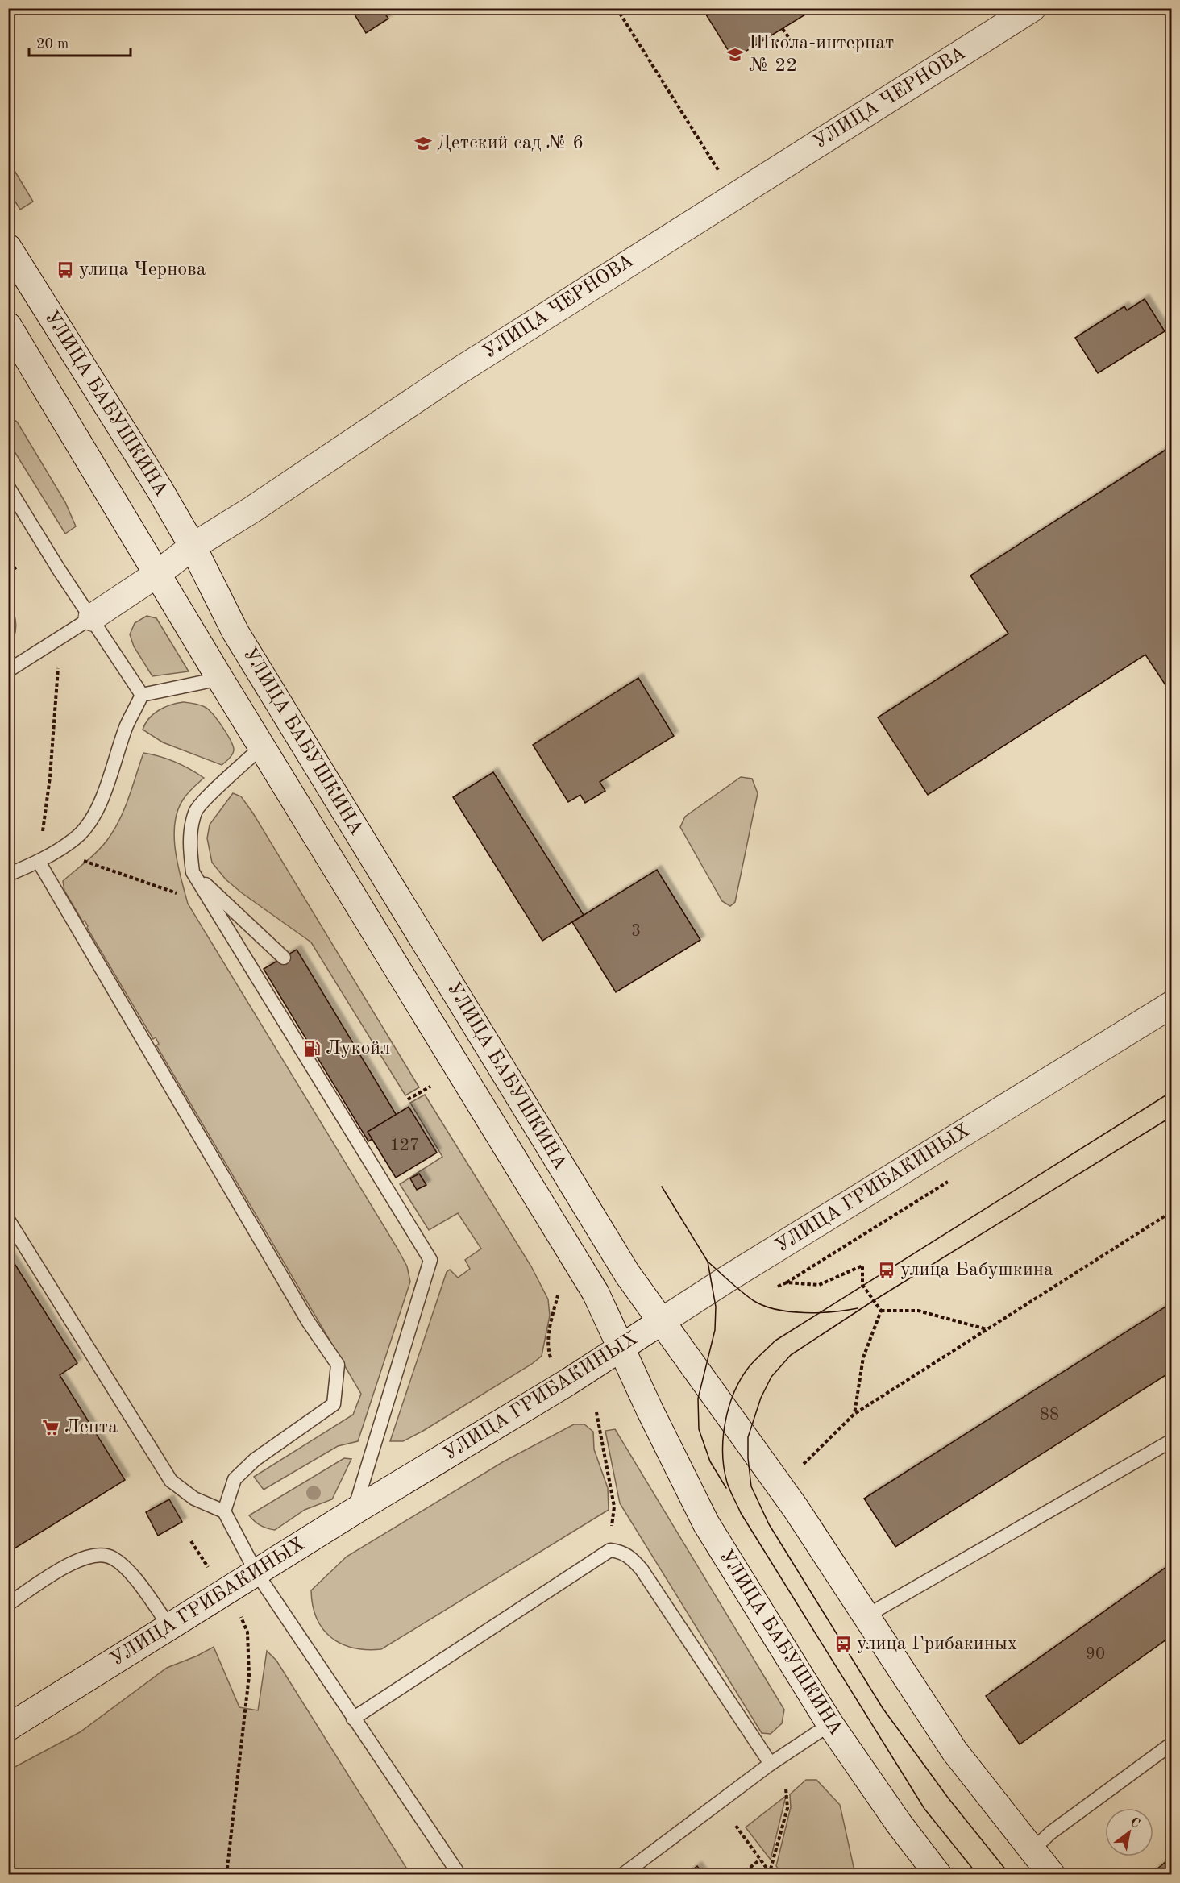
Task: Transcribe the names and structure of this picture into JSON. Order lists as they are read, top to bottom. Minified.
{"streets":{"main road":["УЛИЦА ЧЕРНОВА","УЛИЦА БАБУШКИНА","УЛИЦА ГРИБАКИНЫХ"]},"crossings":[["УЛИЦА ЧЕРНОВА","УЛИЦА БАБУШКИНА"],["УЛИЦА БАБУШКИНА","УЛИЦА ГРИБАКИНЫХ"]],"places":{"school or university":["Школа-интернат № 22","Детский сад № 6"],"bus stop":["улица Чернова","улица Бабушкина","улица Грибакиных"],"fuel station":["Лукойл"],"supermarket":["Лента"]},"house_numbers":["3","127","88","90"],"scale_bar":"20 m","north":"top right"}
